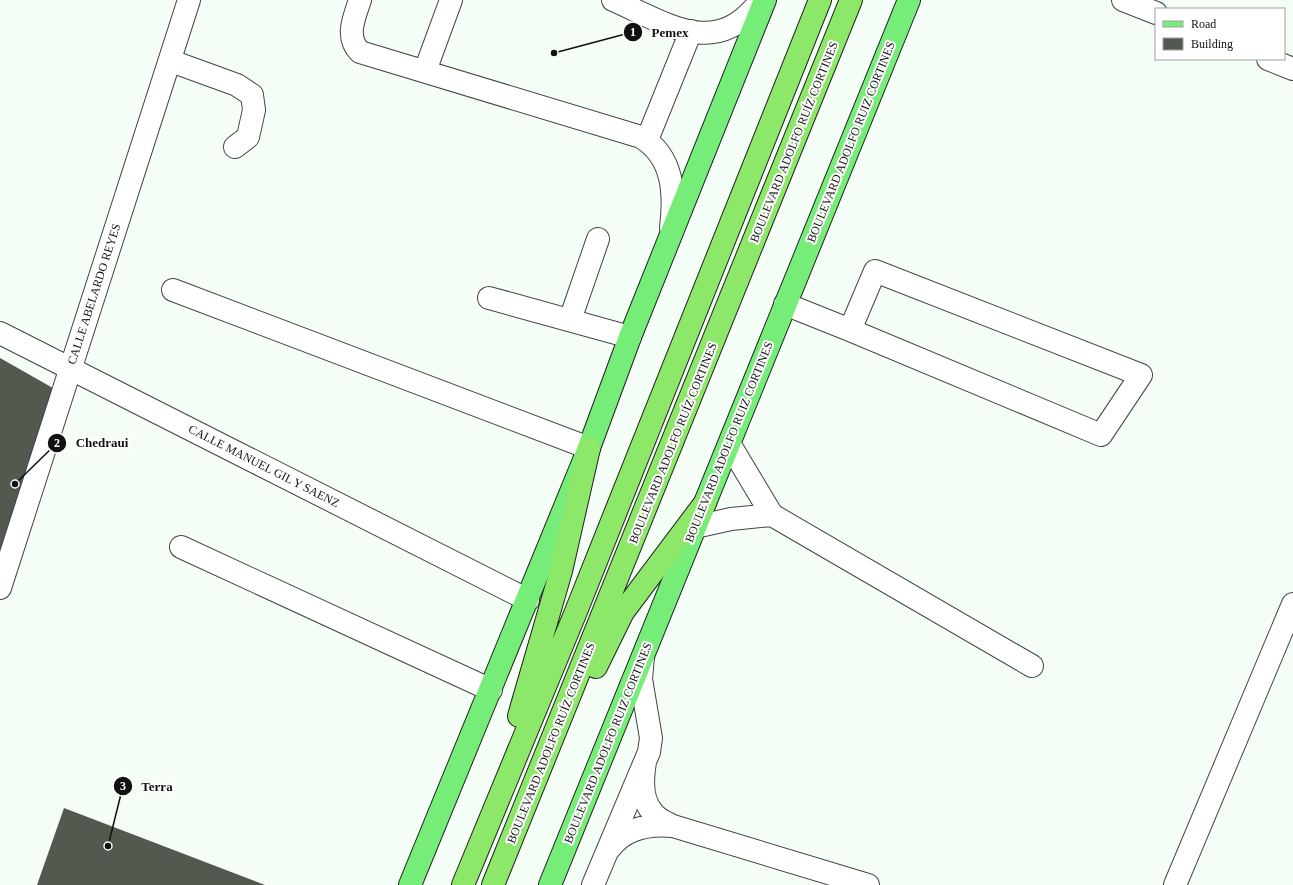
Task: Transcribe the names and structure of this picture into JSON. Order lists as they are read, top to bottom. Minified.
{"streets":{"highway":["BOULEVARD ADOLFO RUÍZ CORTINES"],"main road":["BOULEVARD ADOLFO RUIZ CORTINES"],"street":["CALLE ABELARDO REYES","CALLE MANUEL GIL Y SAENZ"]},"crossings":[["CALLE ABELARDO REYES","CALLE MANUEL GIL Y SAENZ"]],"places":["Pemex","Chedraui","Terra"],"legend":["Road","Building"]}
